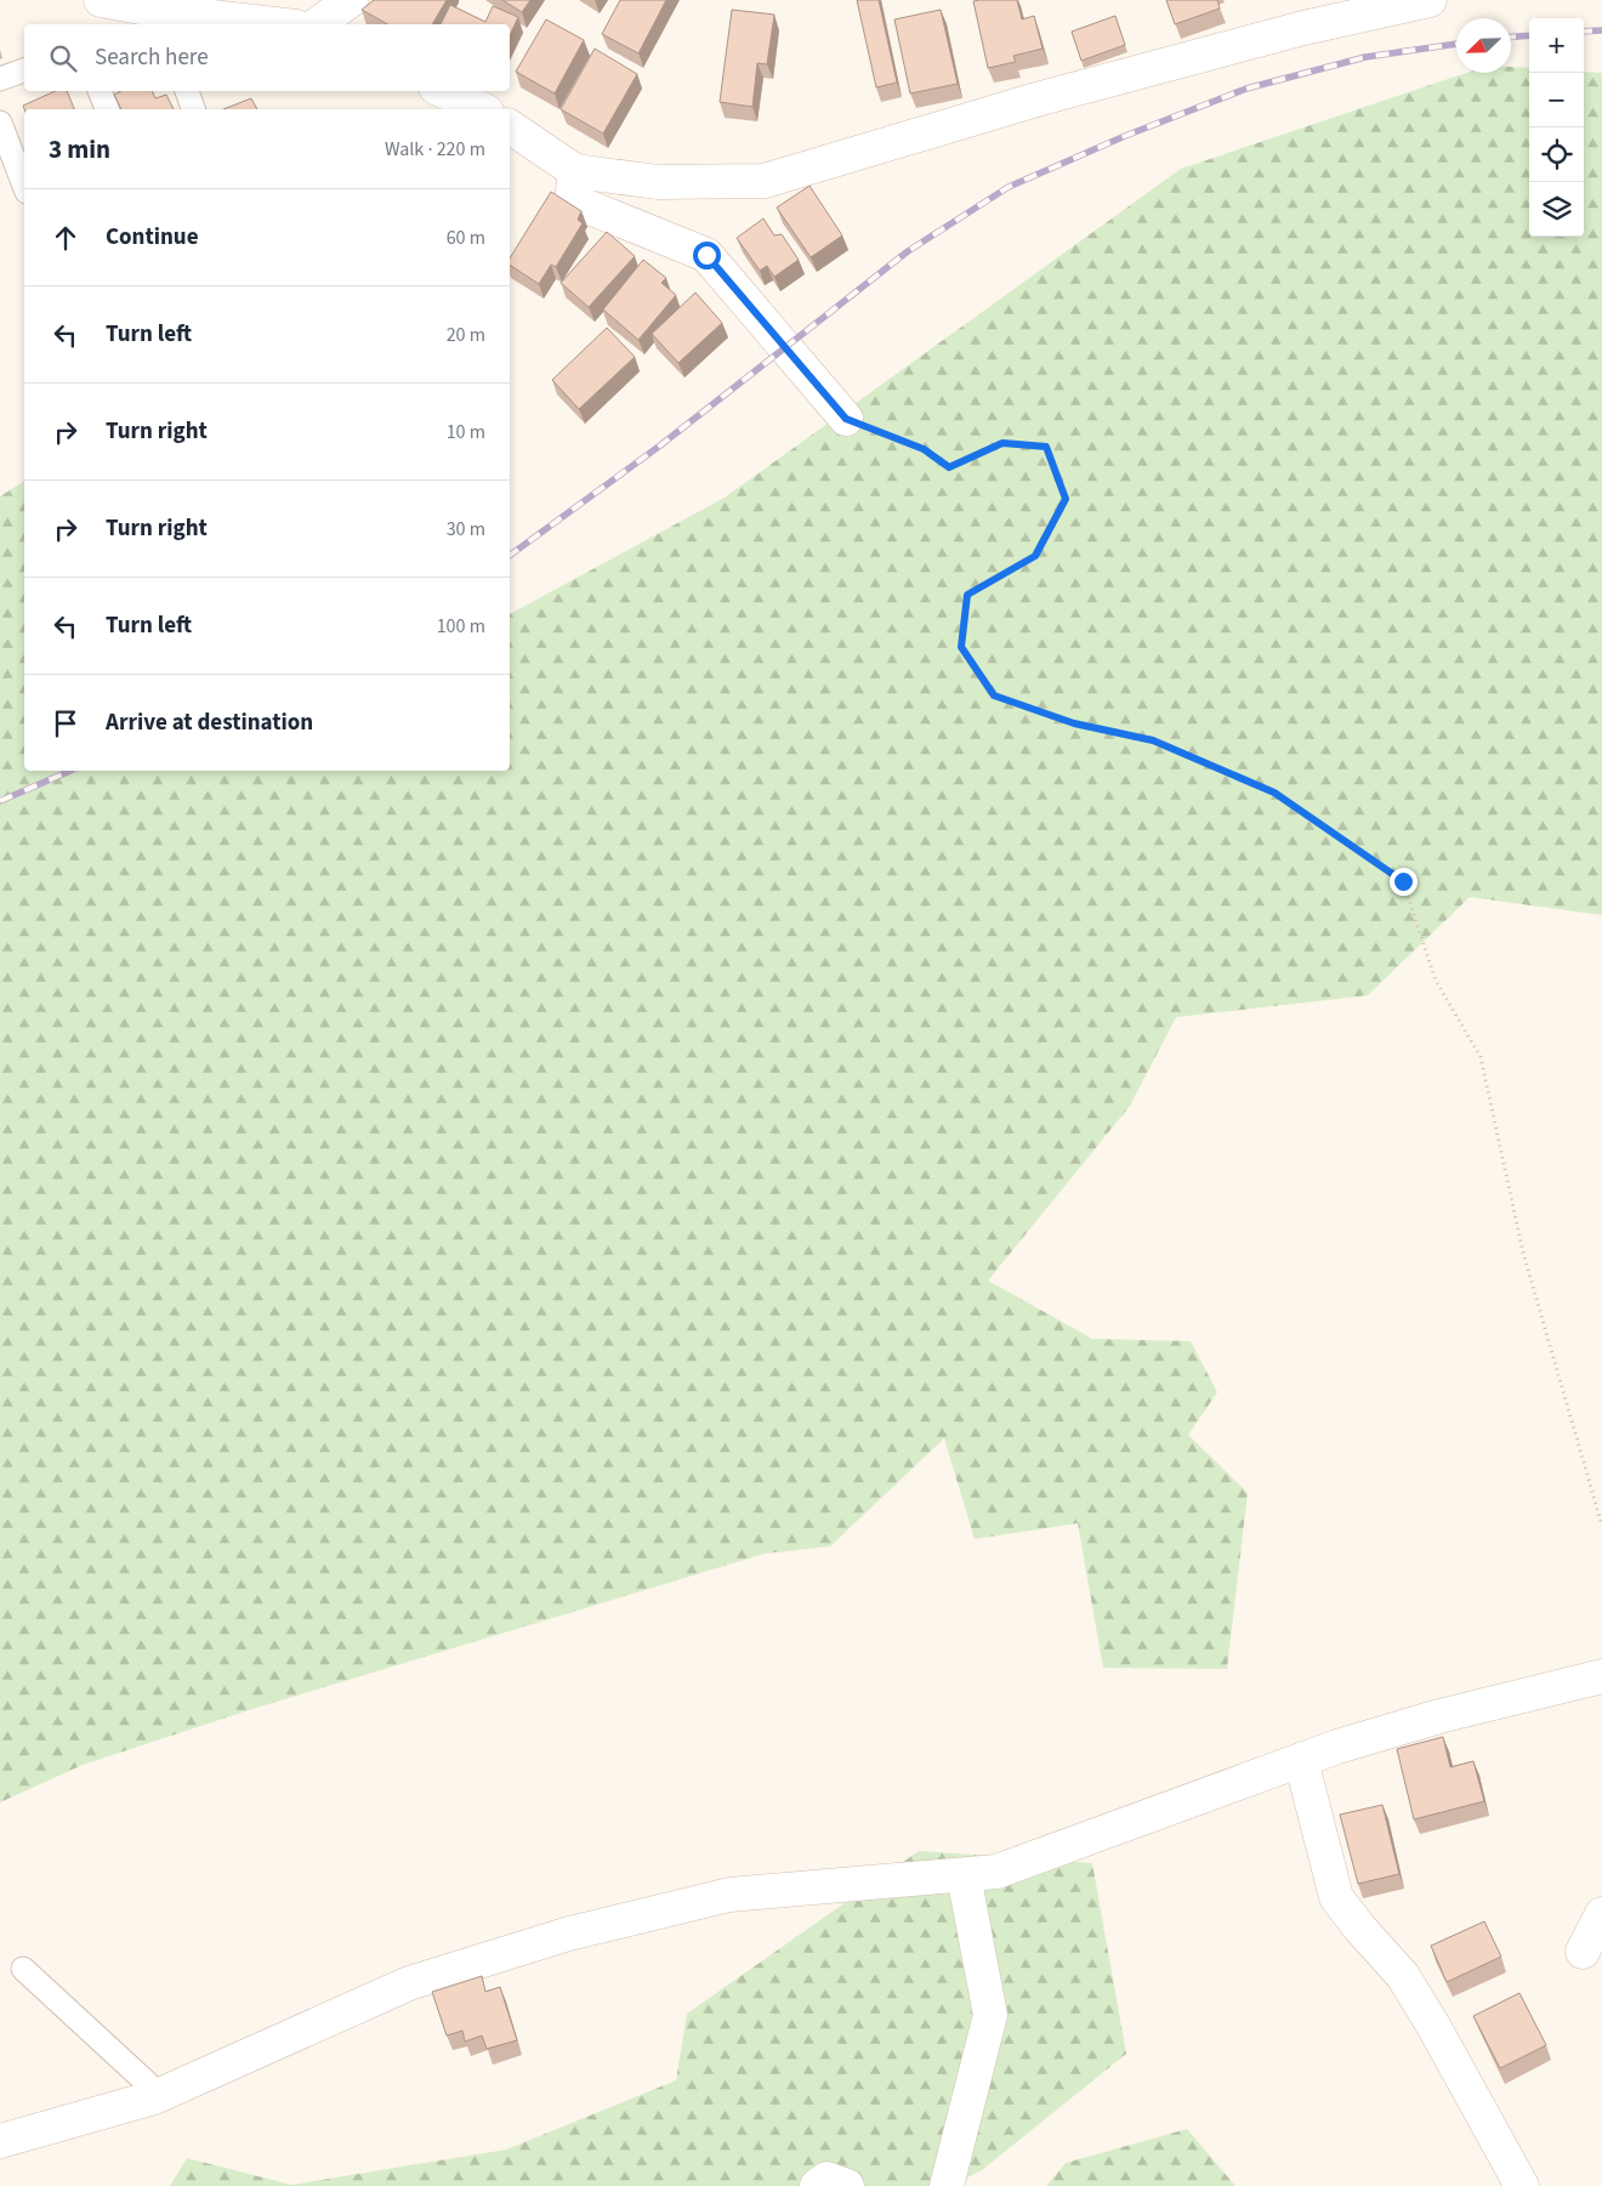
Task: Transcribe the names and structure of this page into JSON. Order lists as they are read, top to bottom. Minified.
{"north":"bottom left","page":{"map_buttons":["+","−"],"search":"Search here","heading":["3 min","Walk · 220 m"],"list":[["Continue","60 m"],["Turn left","20 m"],["Turn right","10 m"],["Turn right","30 m"],["Turn left","100 m"],"Arrive at destination"]}}
